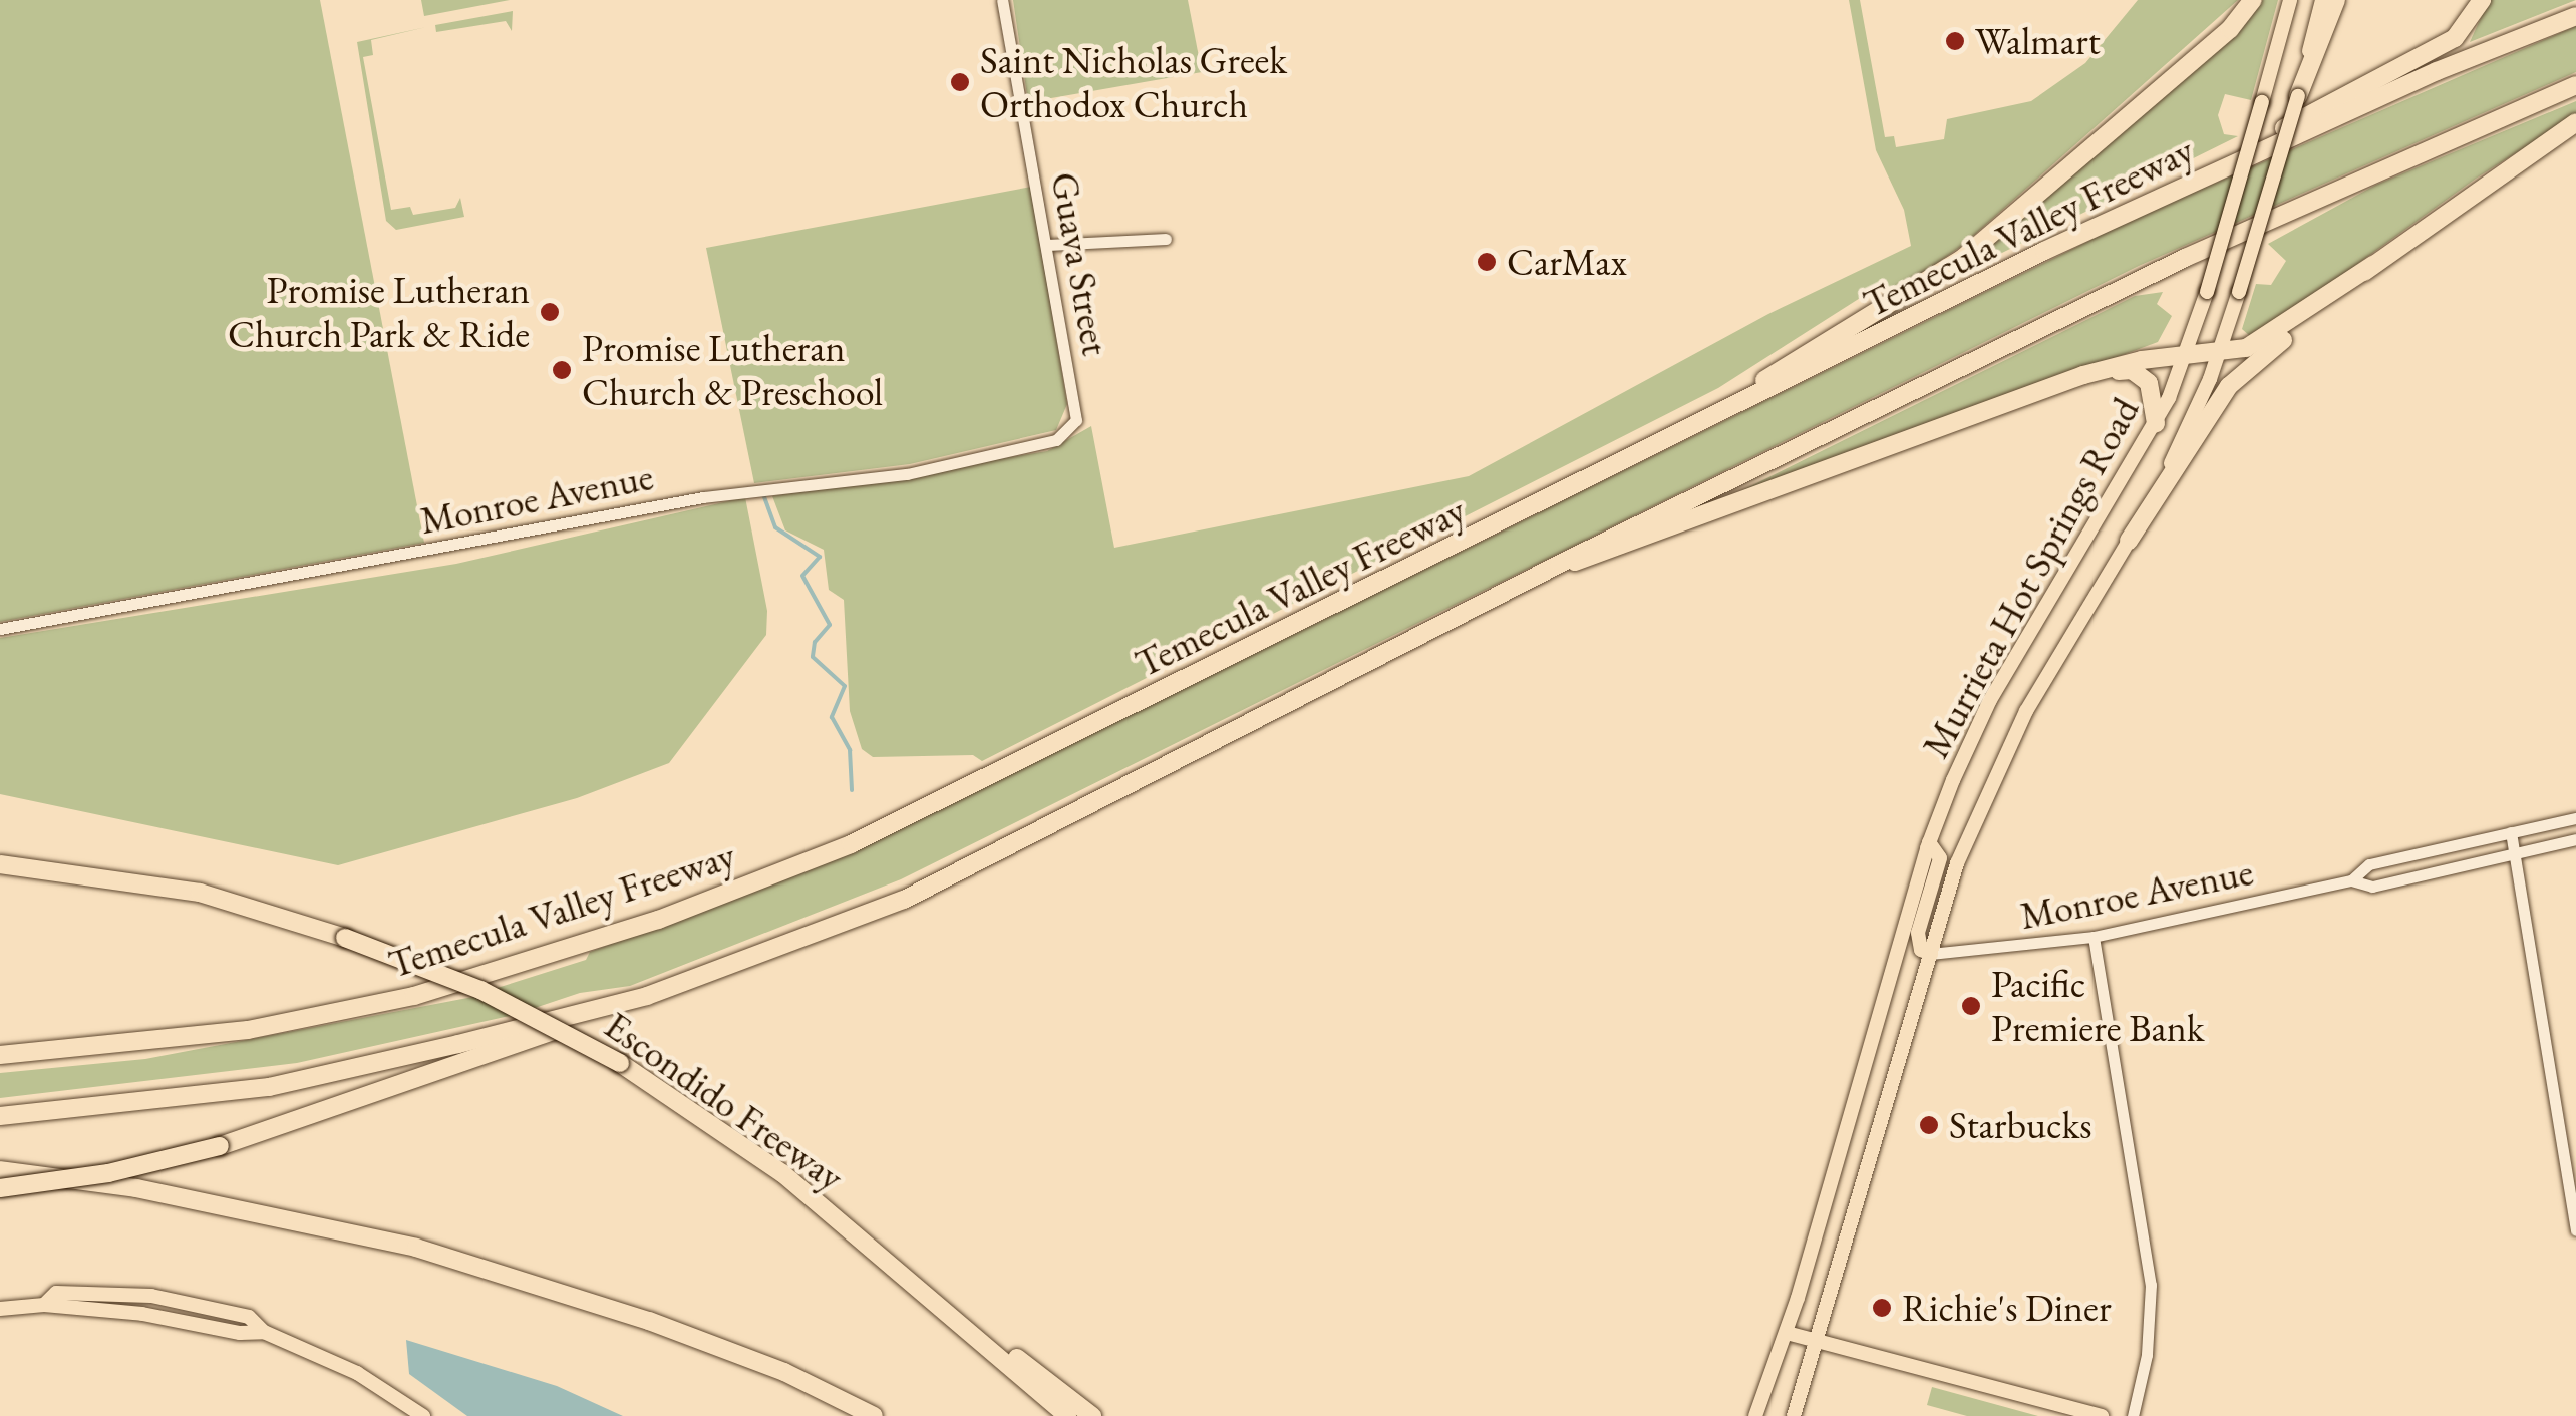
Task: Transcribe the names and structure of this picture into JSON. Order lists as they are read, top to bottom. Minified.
{"streets":{"highway":["Temecula Valley Freeway","Escondido Freeway"],"main road":["Murrieta Hot Springs Road"],"street":["Guava Street","Monroe Avenue"]},"crossings":[["Guava Street","Monroe Avenue"],["Monroe Avenue","Murrieta Hot Springs Road"]],"places":["Walmart","Saint Nicholas Greek Orthodox Church","CarMax","Promise Lutheran Church Park & Ride","Promise Lutheran Church & Preschool","Pacific Premiere Bank","Starbucks","Richie's Diner"]}
